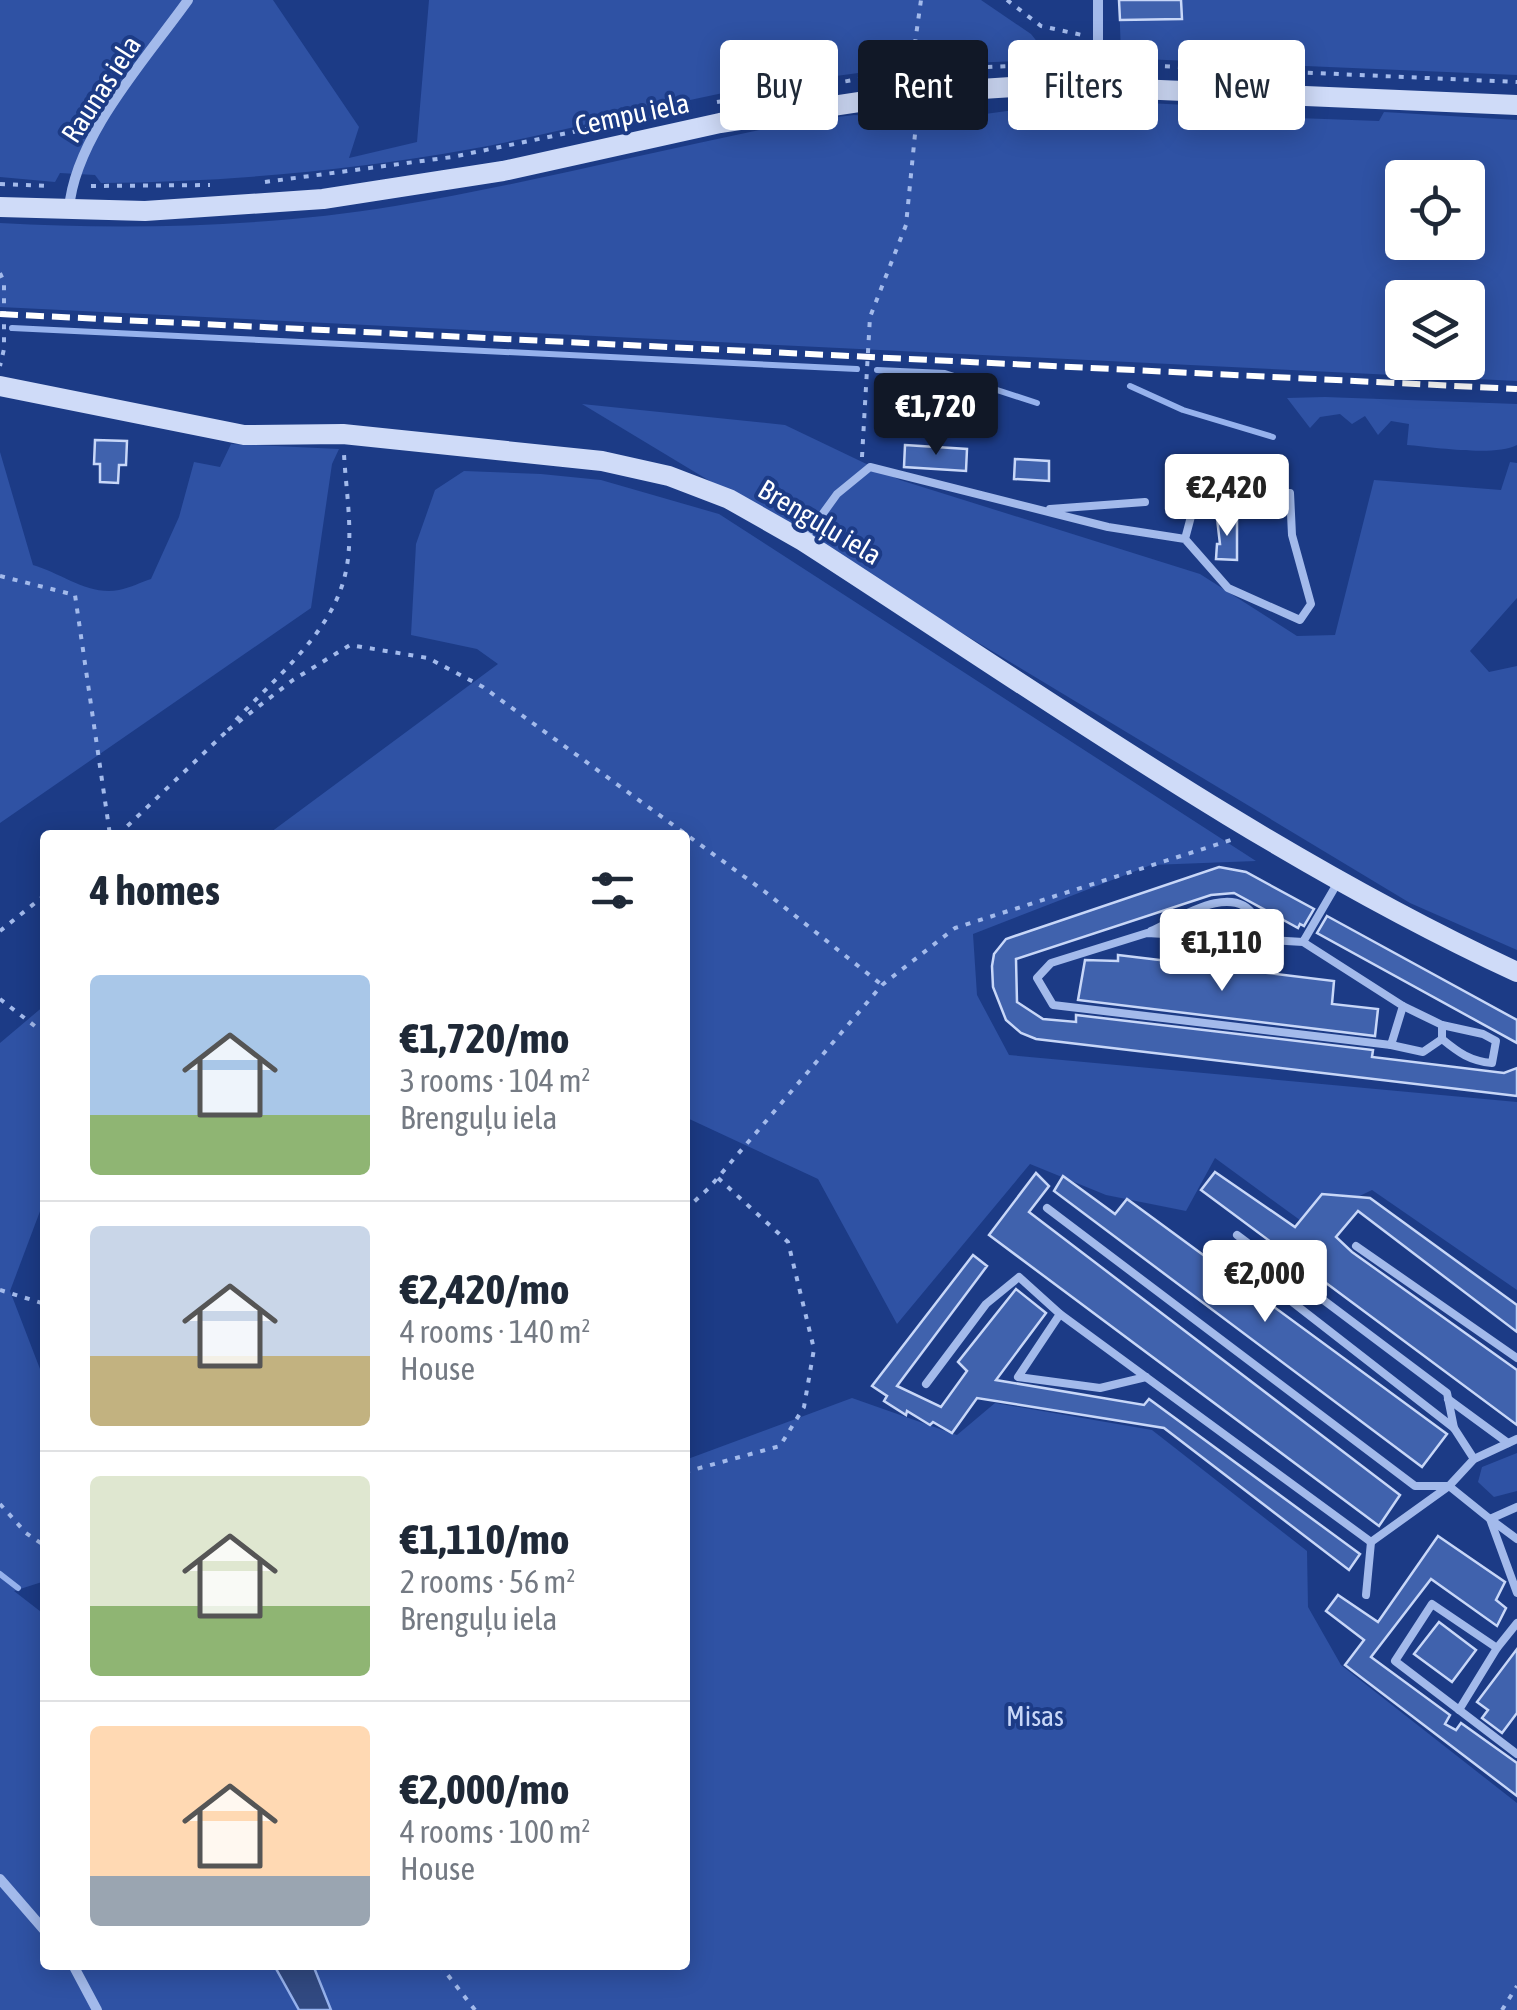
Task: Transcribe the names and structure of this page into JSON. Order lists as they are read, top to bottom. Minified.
{"streets":{"street":["Raunas iela","Cempu iela","Brenguļu iela"]},"crossings":[["Raunas iela","Cempu iela"]],"parks":["Misas"],"page":{"chip":["Buy","Rent","Filters","New"],"price":["€1,720","€2,420","€1,110","€2,000"],"heading":"4 homes","list":[{"name":"€1,720/mo","note":"3 rooms · 104 m² · Brenguļu iela"},{"name":"€2,420/mo","note":"4 rooms · 140 m² · House"},{"name":"€1,110/mo","note":"2 rooms · 56 m² · Brenguļu iela"},{"name":"€2,000/mo","note":"4 rooms · 100 m² · House"}]}}
